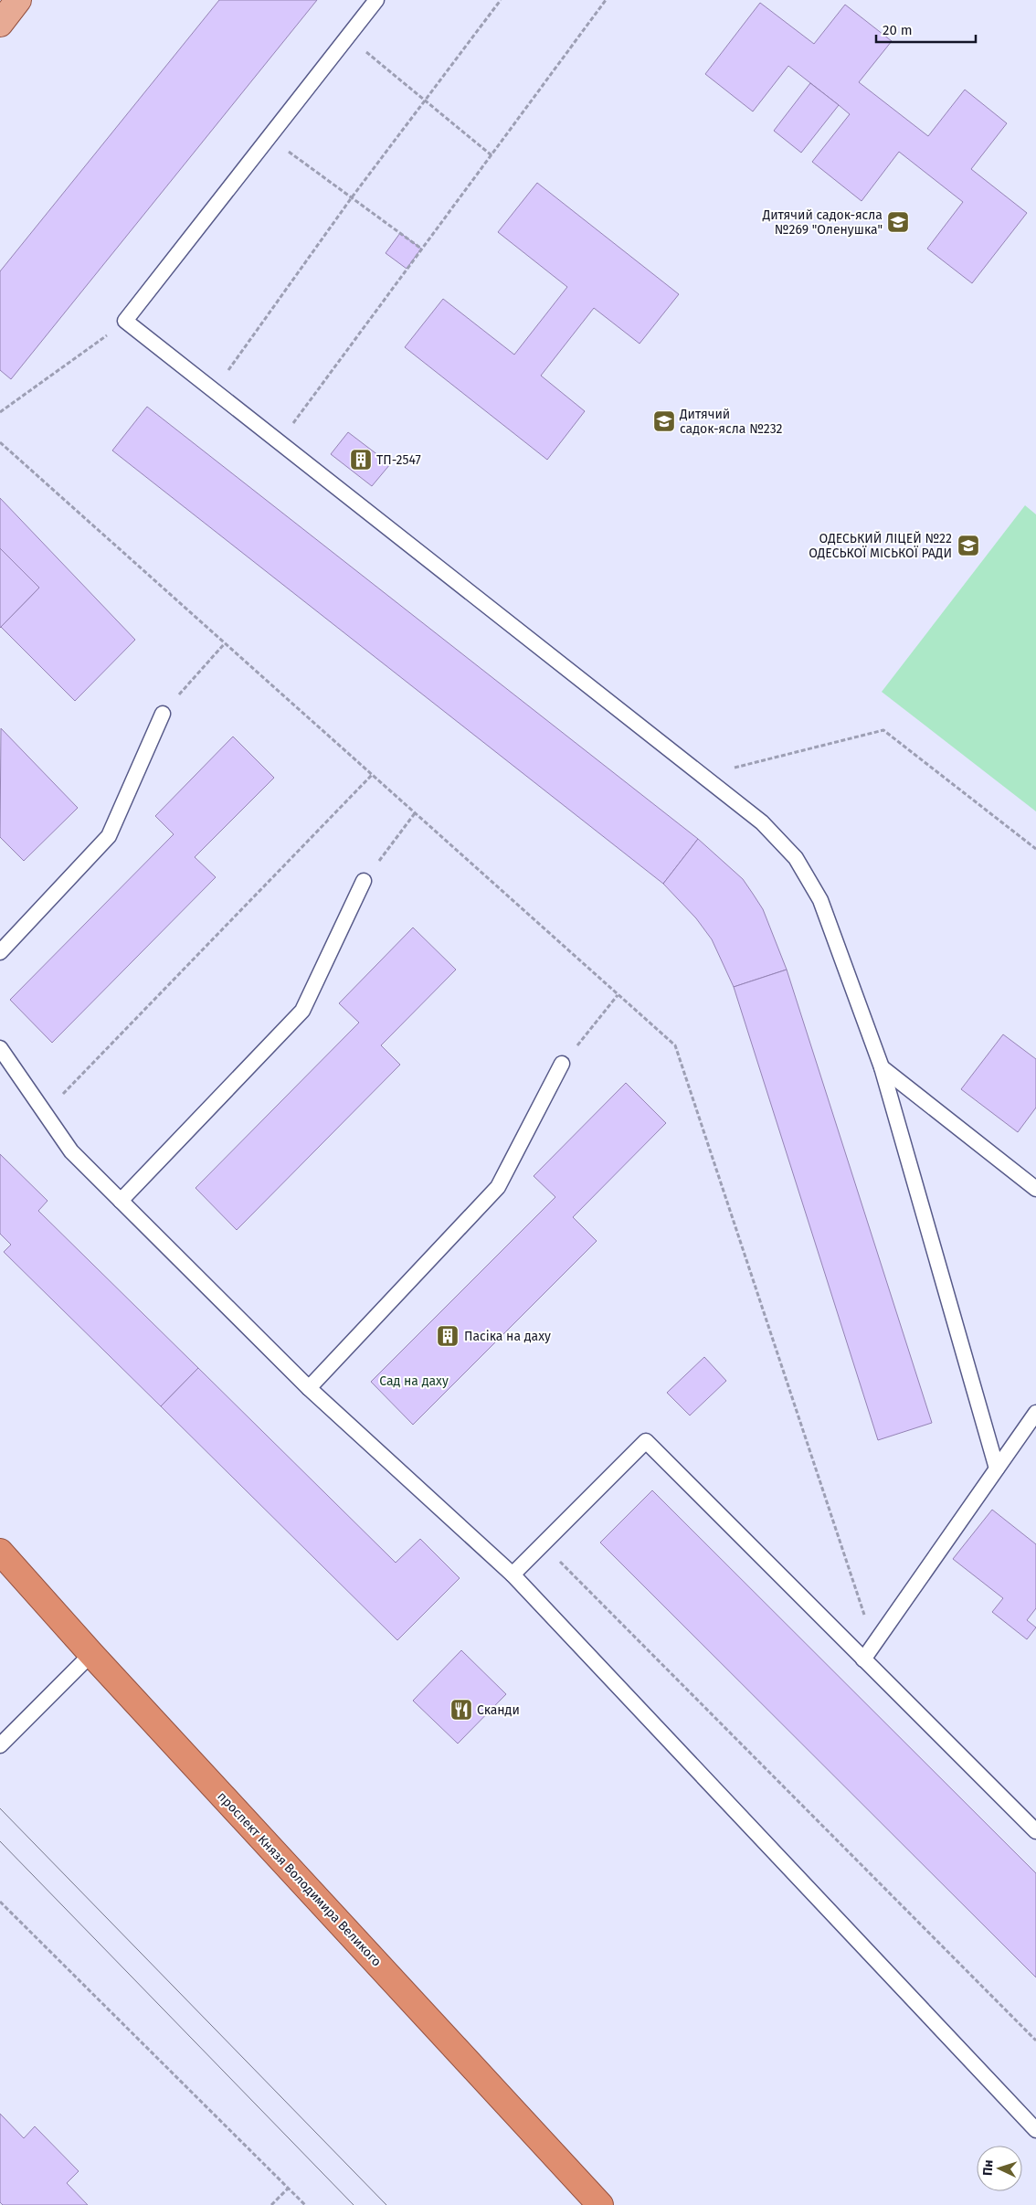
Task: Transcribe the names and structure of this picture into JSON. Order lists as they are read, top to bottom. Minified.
{"streets":{"highway":["проспект Князя Володимира Великого"]},"parks":["Сад на даху"],"places":{"school or university":["Дитячий садок-ясла №269 \"Оленушка\"","Дитячий садок-ясла №232","ОДЕСЬКИЙ ЛІЦЕЙ №22 ОДЕСЬКОЇ МІСЬКОЇ РАДИ"],"building":["ТП-2547","Пасіка на даху"],"restaurant":["Сканди"]},"scale_bar":"20 m","north":"left"}
